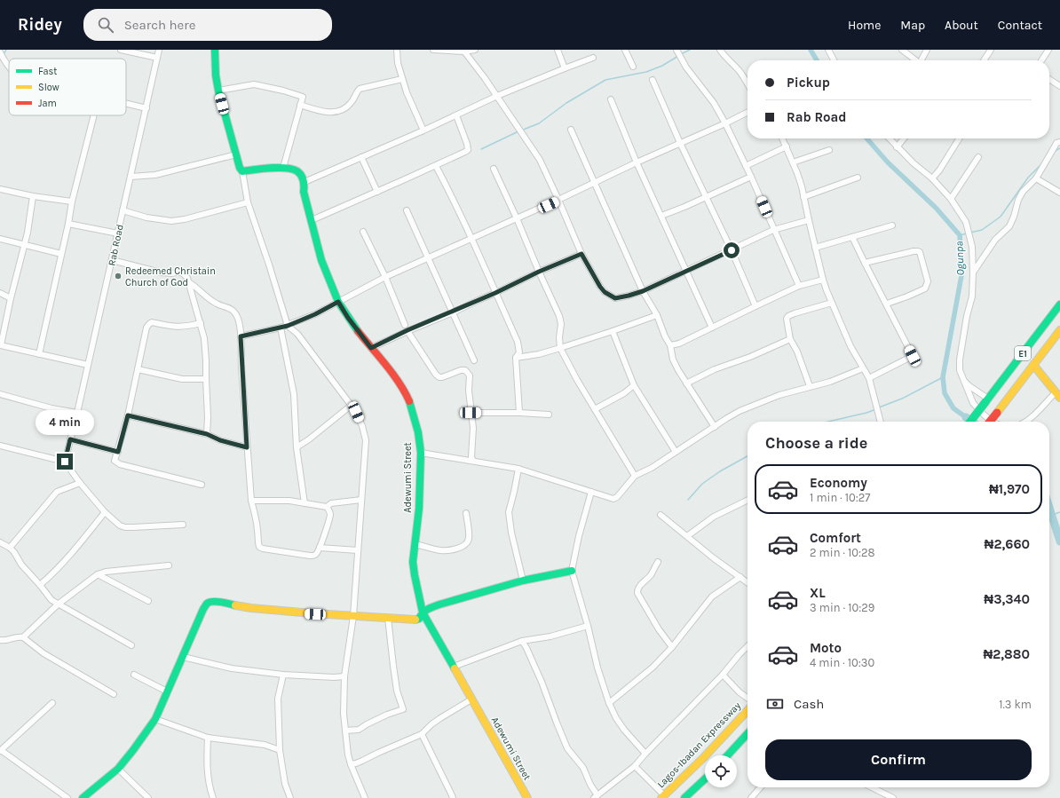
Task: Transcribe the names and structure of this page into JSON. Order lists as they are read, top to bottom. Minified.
{"streets":{"main road":["E1","Adewumi Street","Lagos-Ibadan Expressway"],"street":["Rab Road"]},"water":["Ogunpa"],"places":["Redeemed Christain Church of God"],"legend":["Fast","Slow","Jam"],"page":{"header":"Ridey","search":"Search here","nav":["Home","Map","About","Contact"],"banner":["Pickup","Rab Road"],"bubble":"4 min","heading":"Choose a ride","list":[{"name":"Economy","note":"1 min · 10:27","value":"₦1,970"},{"name":"Comfort","note":"2 min · 10:28","value":"₦2,660"},{"name":"XL","note":"3 min · 10:29","value":"₦3,340"},{"name":"Moto","note":"4 min · 10:30","value":"₦2,880"}],"pay":["Cash","1.3 km"],"buttons":"Confirm"}}
